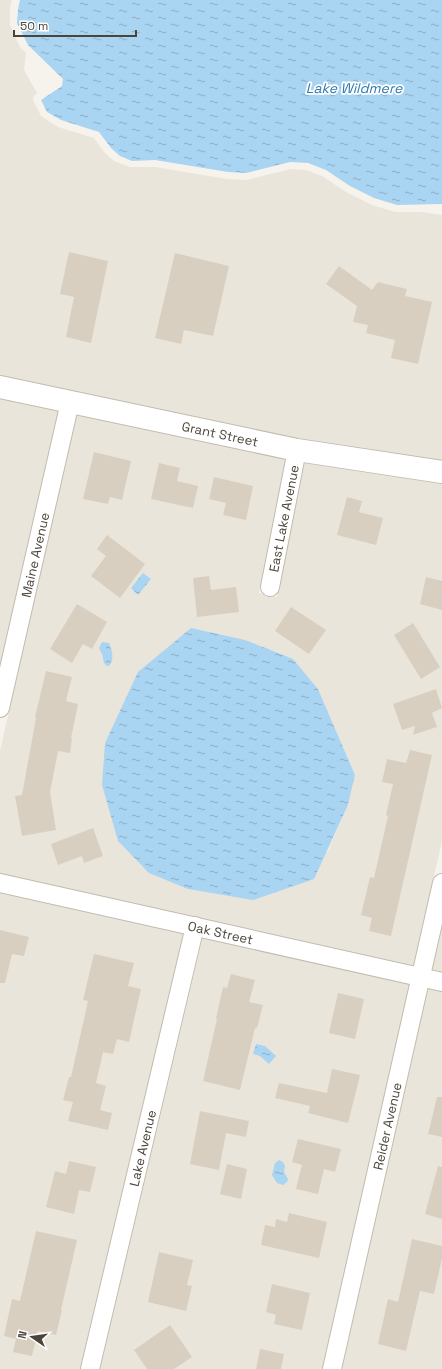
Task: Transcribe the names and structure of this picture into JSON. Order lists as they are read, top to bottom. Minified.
{"streets":{"street":["Grant Street","East Lake Avenue","Maine Avenue","Oak Street","Reider Avenue","Lake Avenue"]},"crossings":[["Grant Street","East Lake Avenue"],["Grant Street","Maine Avenue"],["Oak Street","Reider Avenue"],["Oak Street","Lake Avenue"]],"water":["Lake Wildmere"],"scale_bar":"50 m","north":"left"}
